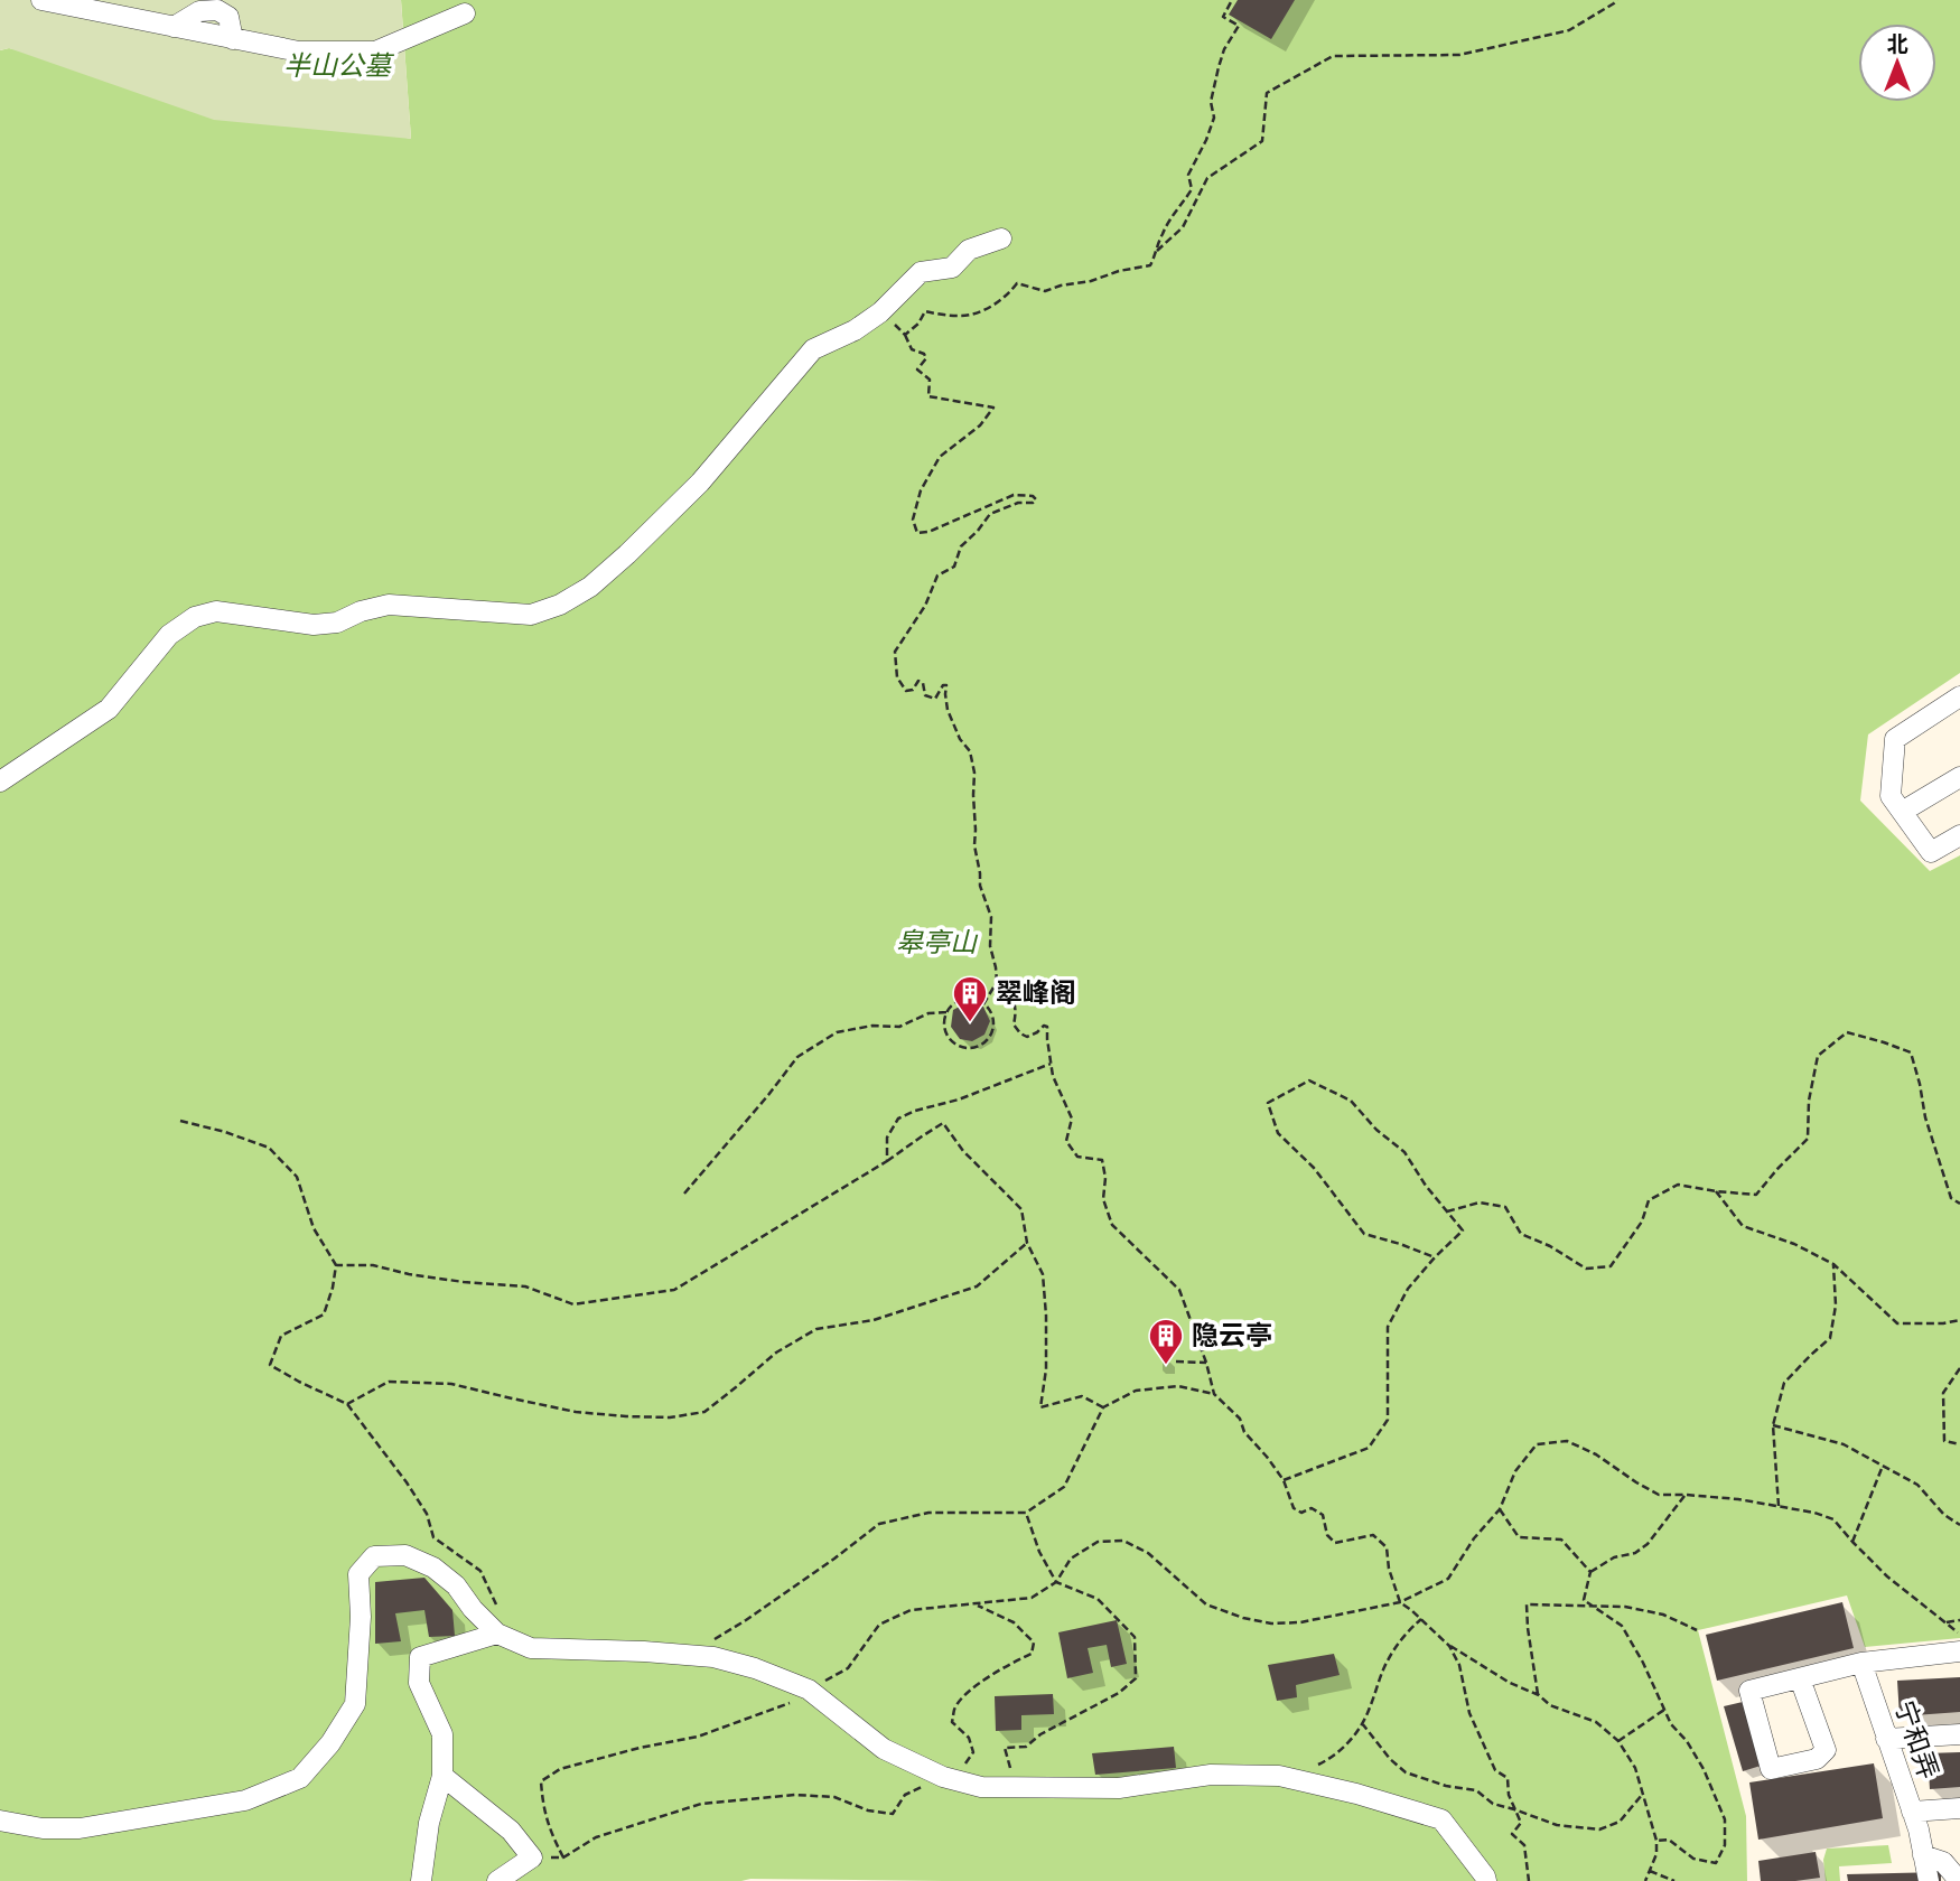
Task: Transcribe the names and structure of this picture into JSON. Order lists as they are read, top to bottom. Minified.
{"streets":{"street":["宁和弄"]},"parks":["半山公墓","皋亭山"],"places":{"building":["翠峰阁","隐云亭"]},"north":"top"}
